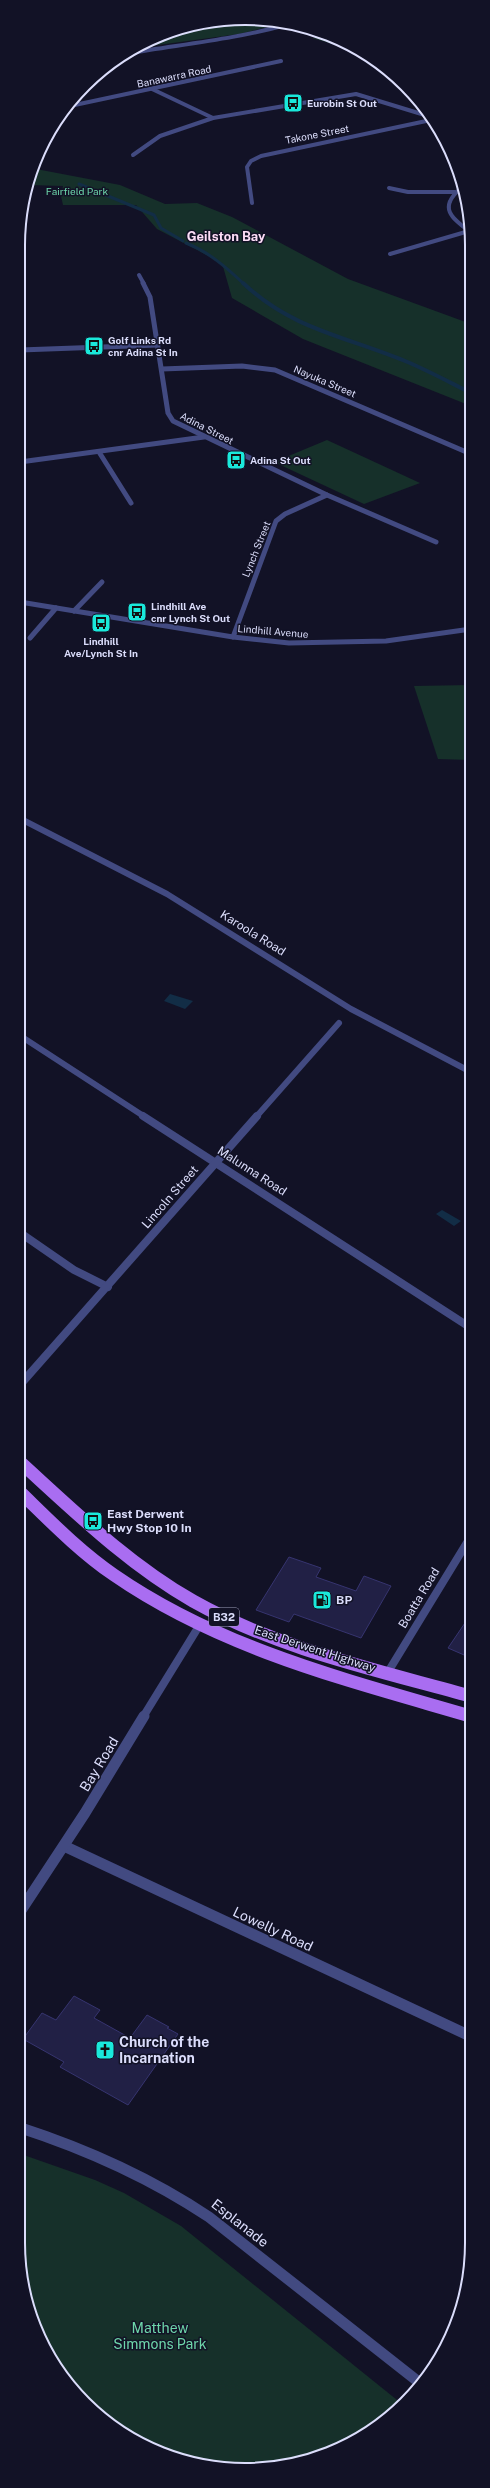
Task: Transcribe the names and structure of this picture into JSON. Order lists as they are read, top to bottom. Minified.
{"streets":{"main road":["B32","East Derwent Highway"],"street":["Banawarra Road","Takone Street","Nayuka Street","Adina Street","Lynch Street","Lindhill Avenue","Karoola Road","Malunna Road","Lincoln Street","Boatta Road","Bay Road","Lowelly Road","Esplanade"]},"crossings":[["Nayuka Street","Adina Street"],["Adina Street","Lynch Street"],["Lynch Street","Lindhill Avenue"],["Malunna Road","Lincoln Street"],["Boatta Road","East Derwent Highway"],["East Derwent Highway","Bay Road"],["Bay Road","Lowelly Road"]],"districts":["Geilston Bay"],"parks":["Fairfield Park","Matthew Simmons Park"],"places":{"bus stop":["Eurobin St Out","Golf Links Rd cnr Adina St In","Adina St Out","Lindhill Ave cnr Lynch St Out","Lindhill Ave/Lynch St In","East Derwent Hwy Stop 10 In"],"fuel station":["BP"],"church":["Church of the Incarnation"]}}
